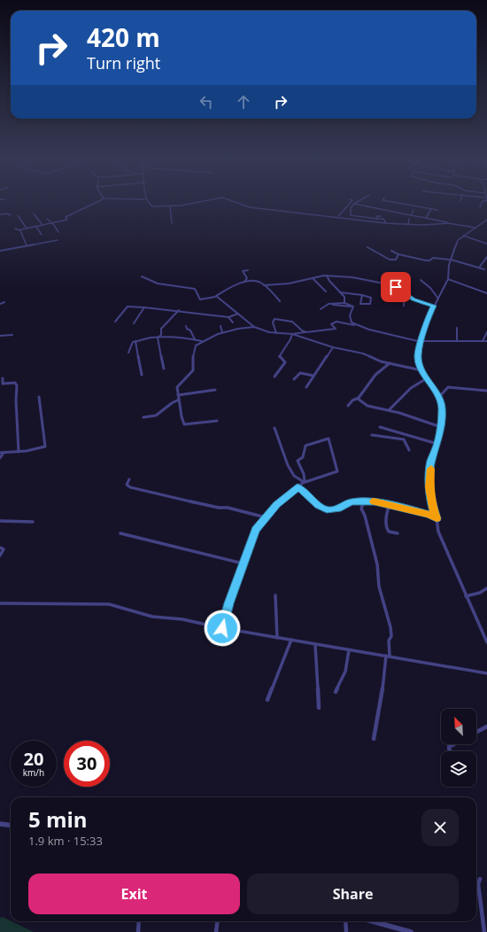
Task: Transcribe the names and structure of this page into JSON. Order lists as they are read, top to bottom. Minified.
{"north":"top left","page":{"turn":["420 m","Turn right"],"speed":"20 km/h","limit":"30","heading":["5 min","1.9 km · 15:33"],"buttons":["Exit","Share"]}}
